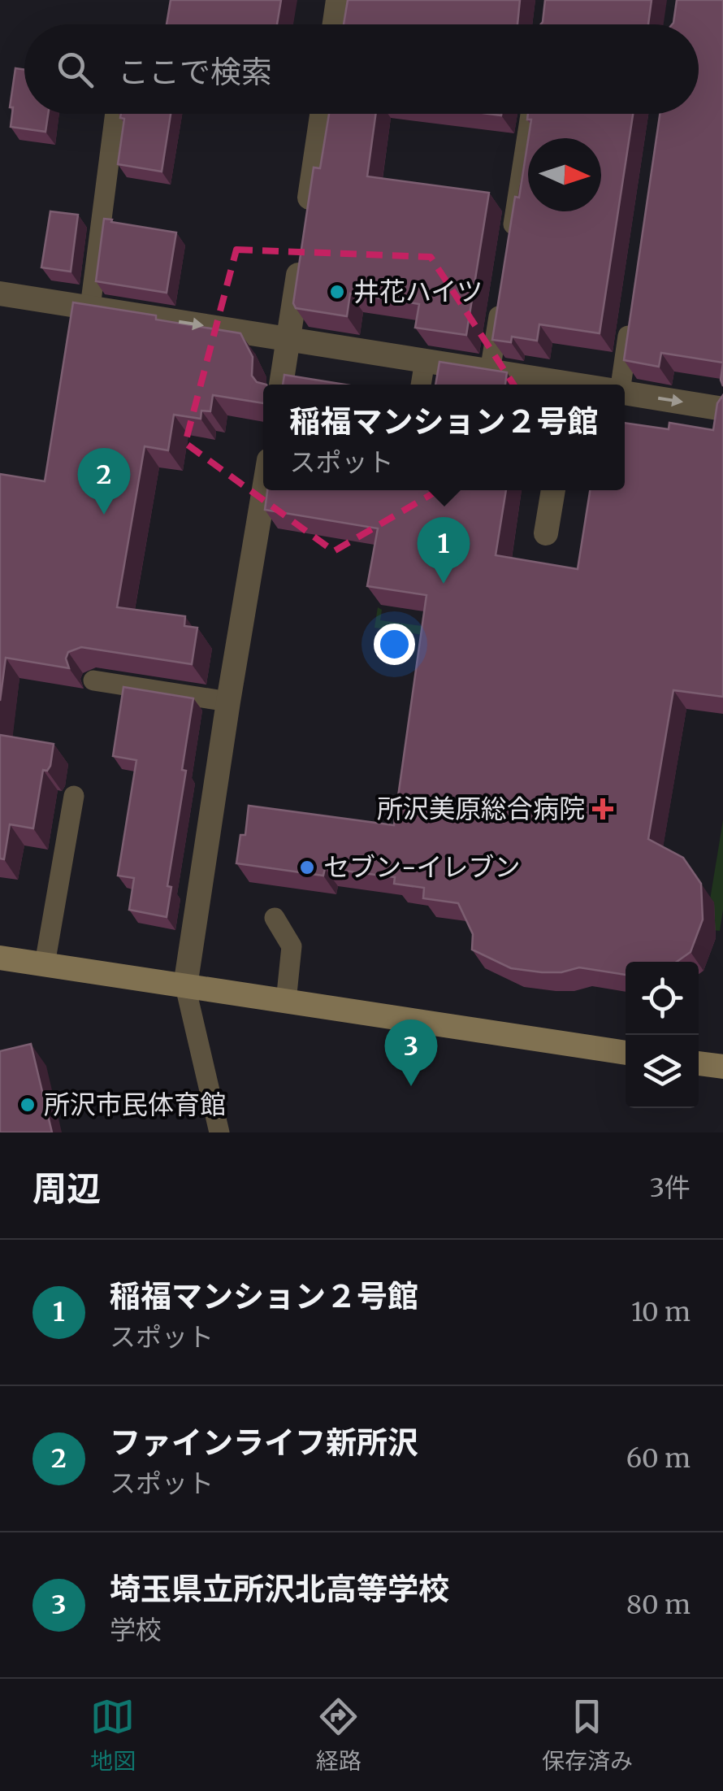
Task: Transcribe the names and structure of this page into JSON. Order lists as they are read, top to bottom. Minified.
{"places":{"other":["井花ハイツ","セブン-イレブン","所沢市民体育館"],"health":["所沢美原総合病院"]},"north":"right","page":{"search":"ここで検索","popup":["稲福マンション２号館","スポット"],"pins":["2","1","3"],"heading":["周辺","3件"],"list":[{"mark":"1","name":"稲福マンション２号館","note":"スポット","value":"10 m"},{"mark":"2","name":"ファインライフ新所沢","note":"スポット","value":"60 m"},{"mark":"3","name":"埼玉県立所沢北高等学校","note":"学校","value":"80 m"}],"nav":["地図","経路","保存済み"]}}
